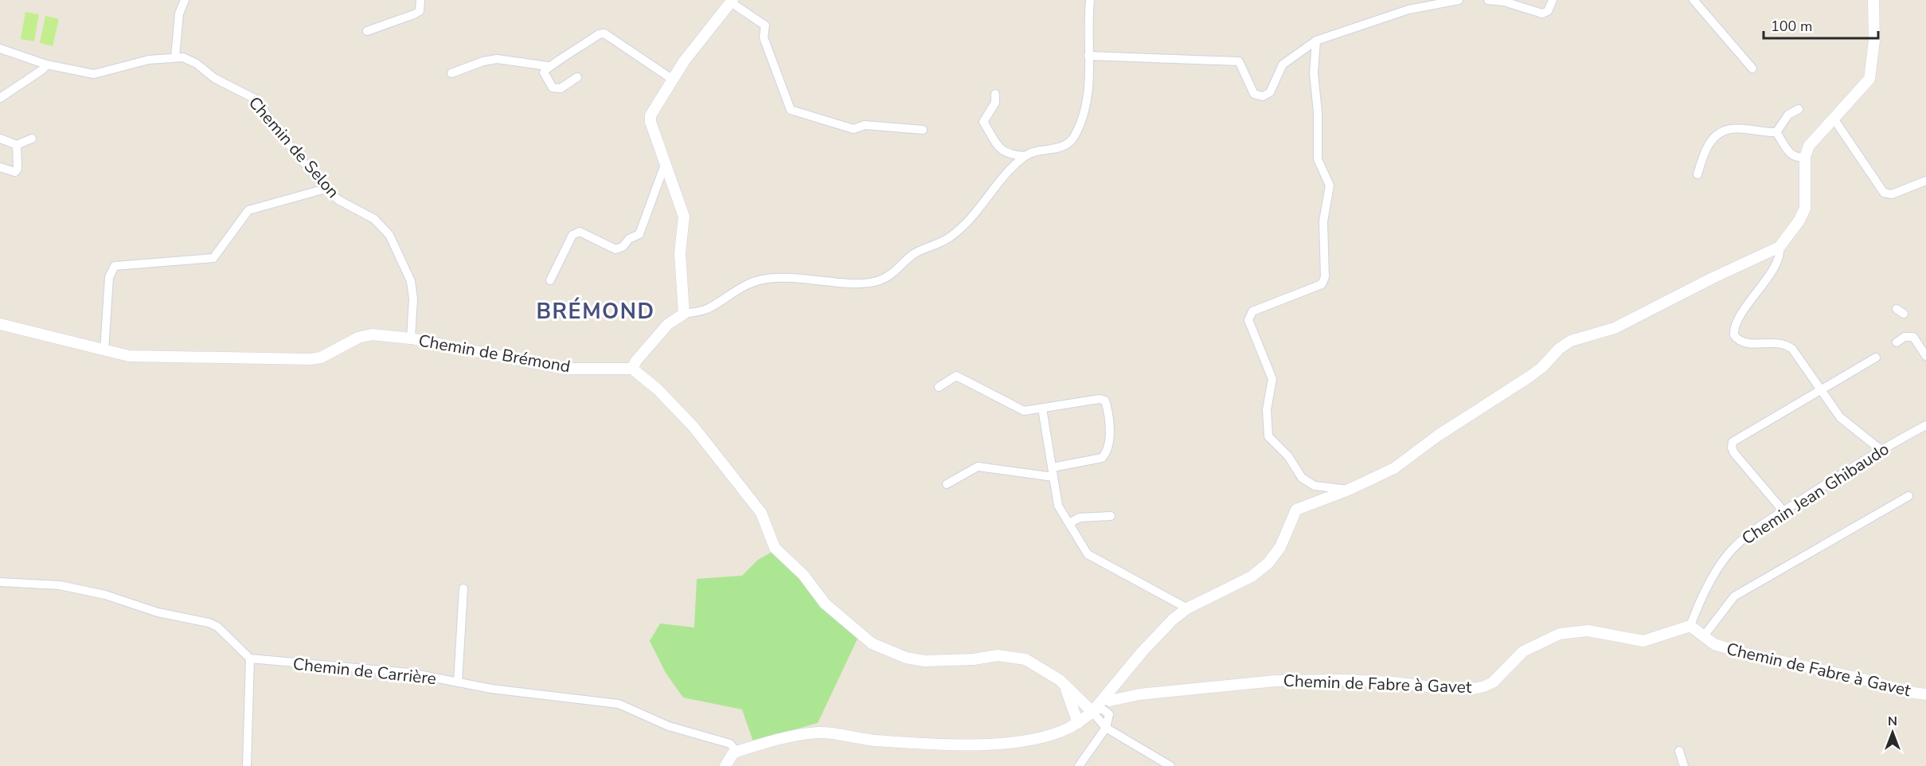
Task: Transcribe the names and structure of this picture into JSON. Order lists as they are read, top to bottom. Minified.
{"streets":{"street":["Chemin de Selon","Chemin de Brémond","Chemin Jean Ghibaudo","Chemin de Fabre à Gavet","Chemin de Carrière"]},"crossings":[["Chemin de Selon","Chemin de Brémond"],["Chemin Jean Ghibaudo","Chemin de Fabre à Gavet"]],"districts":["BRÉMOND"],"scale_bar":"100 m","north":"top"}
